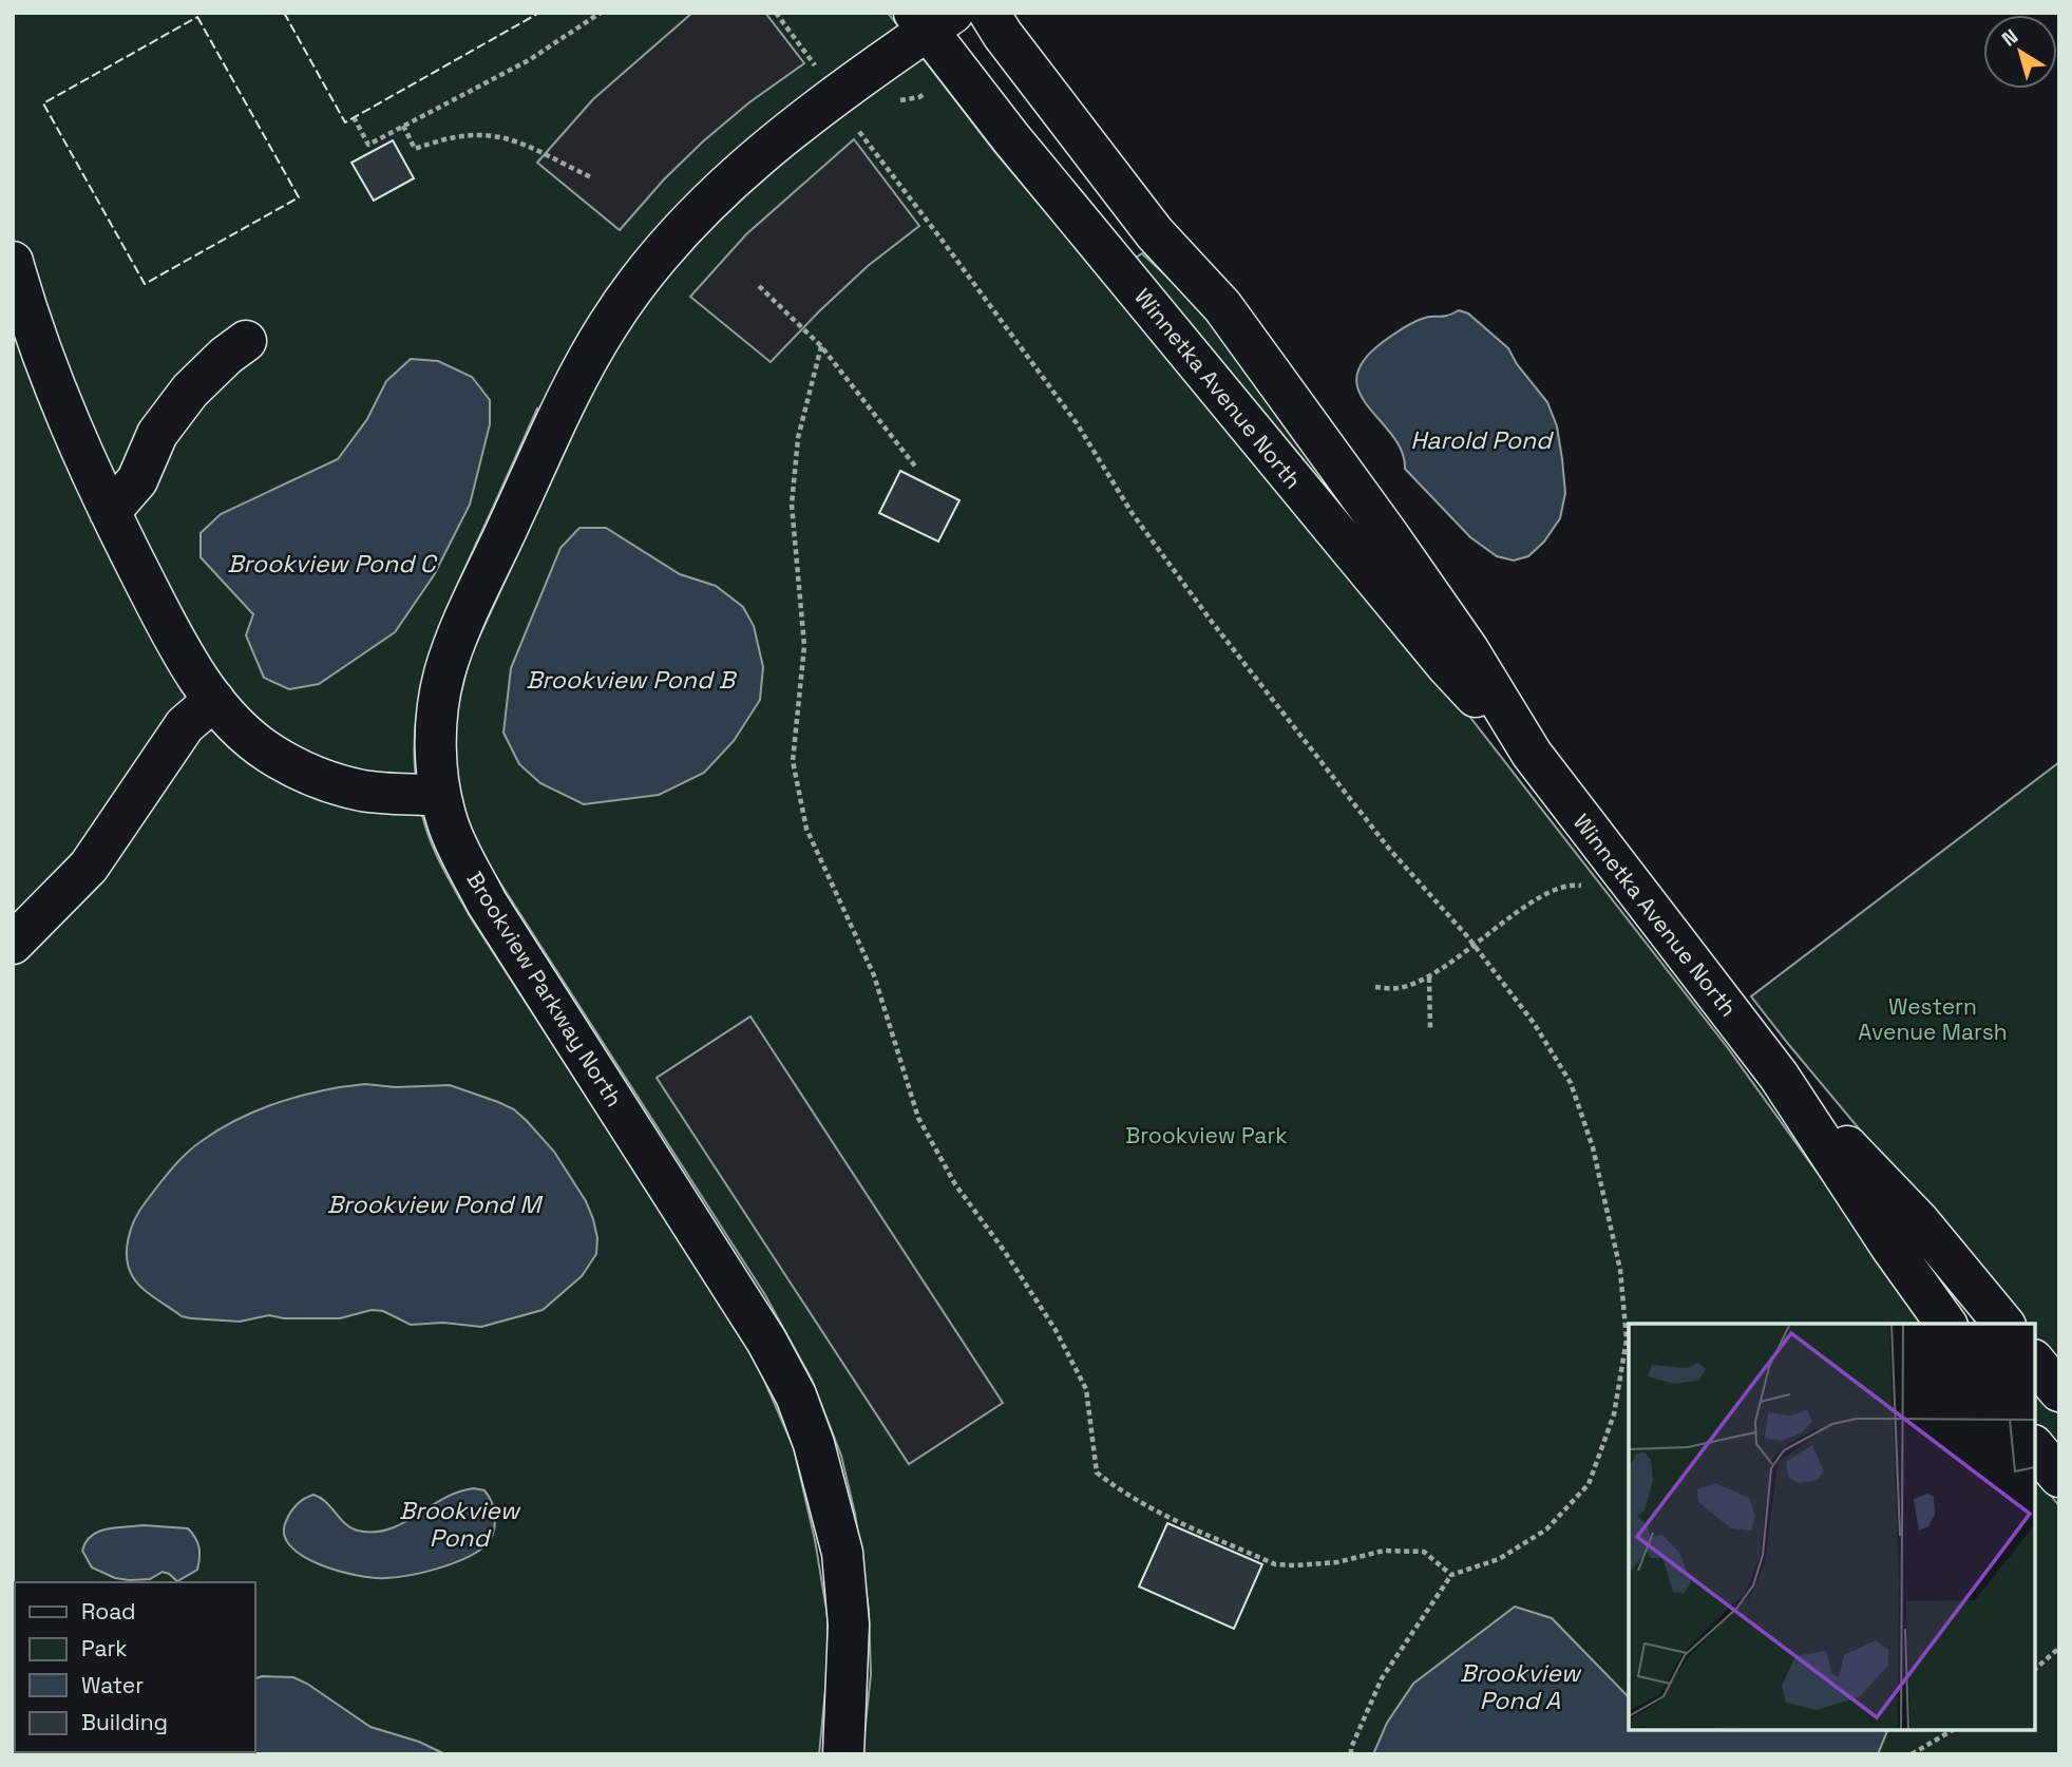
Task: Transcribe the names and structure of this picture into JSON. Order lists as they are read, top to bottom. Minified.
{"streets":{"street":["Winnetka Avenue North","Brookview Parkway North"]},"crossings":[["Winnetka Avenue North","Brookview Parkway North"]],"water":["Harold Pond","Brookview Pond C","Brookview Pond B","Brookview Pond M","Brookview Pond","Brookview Pond A"],"parks":["Western Avenue Marsh","Brookview Park"],"legend":["Road","Park","Water","Building"],"north":"top left"}
